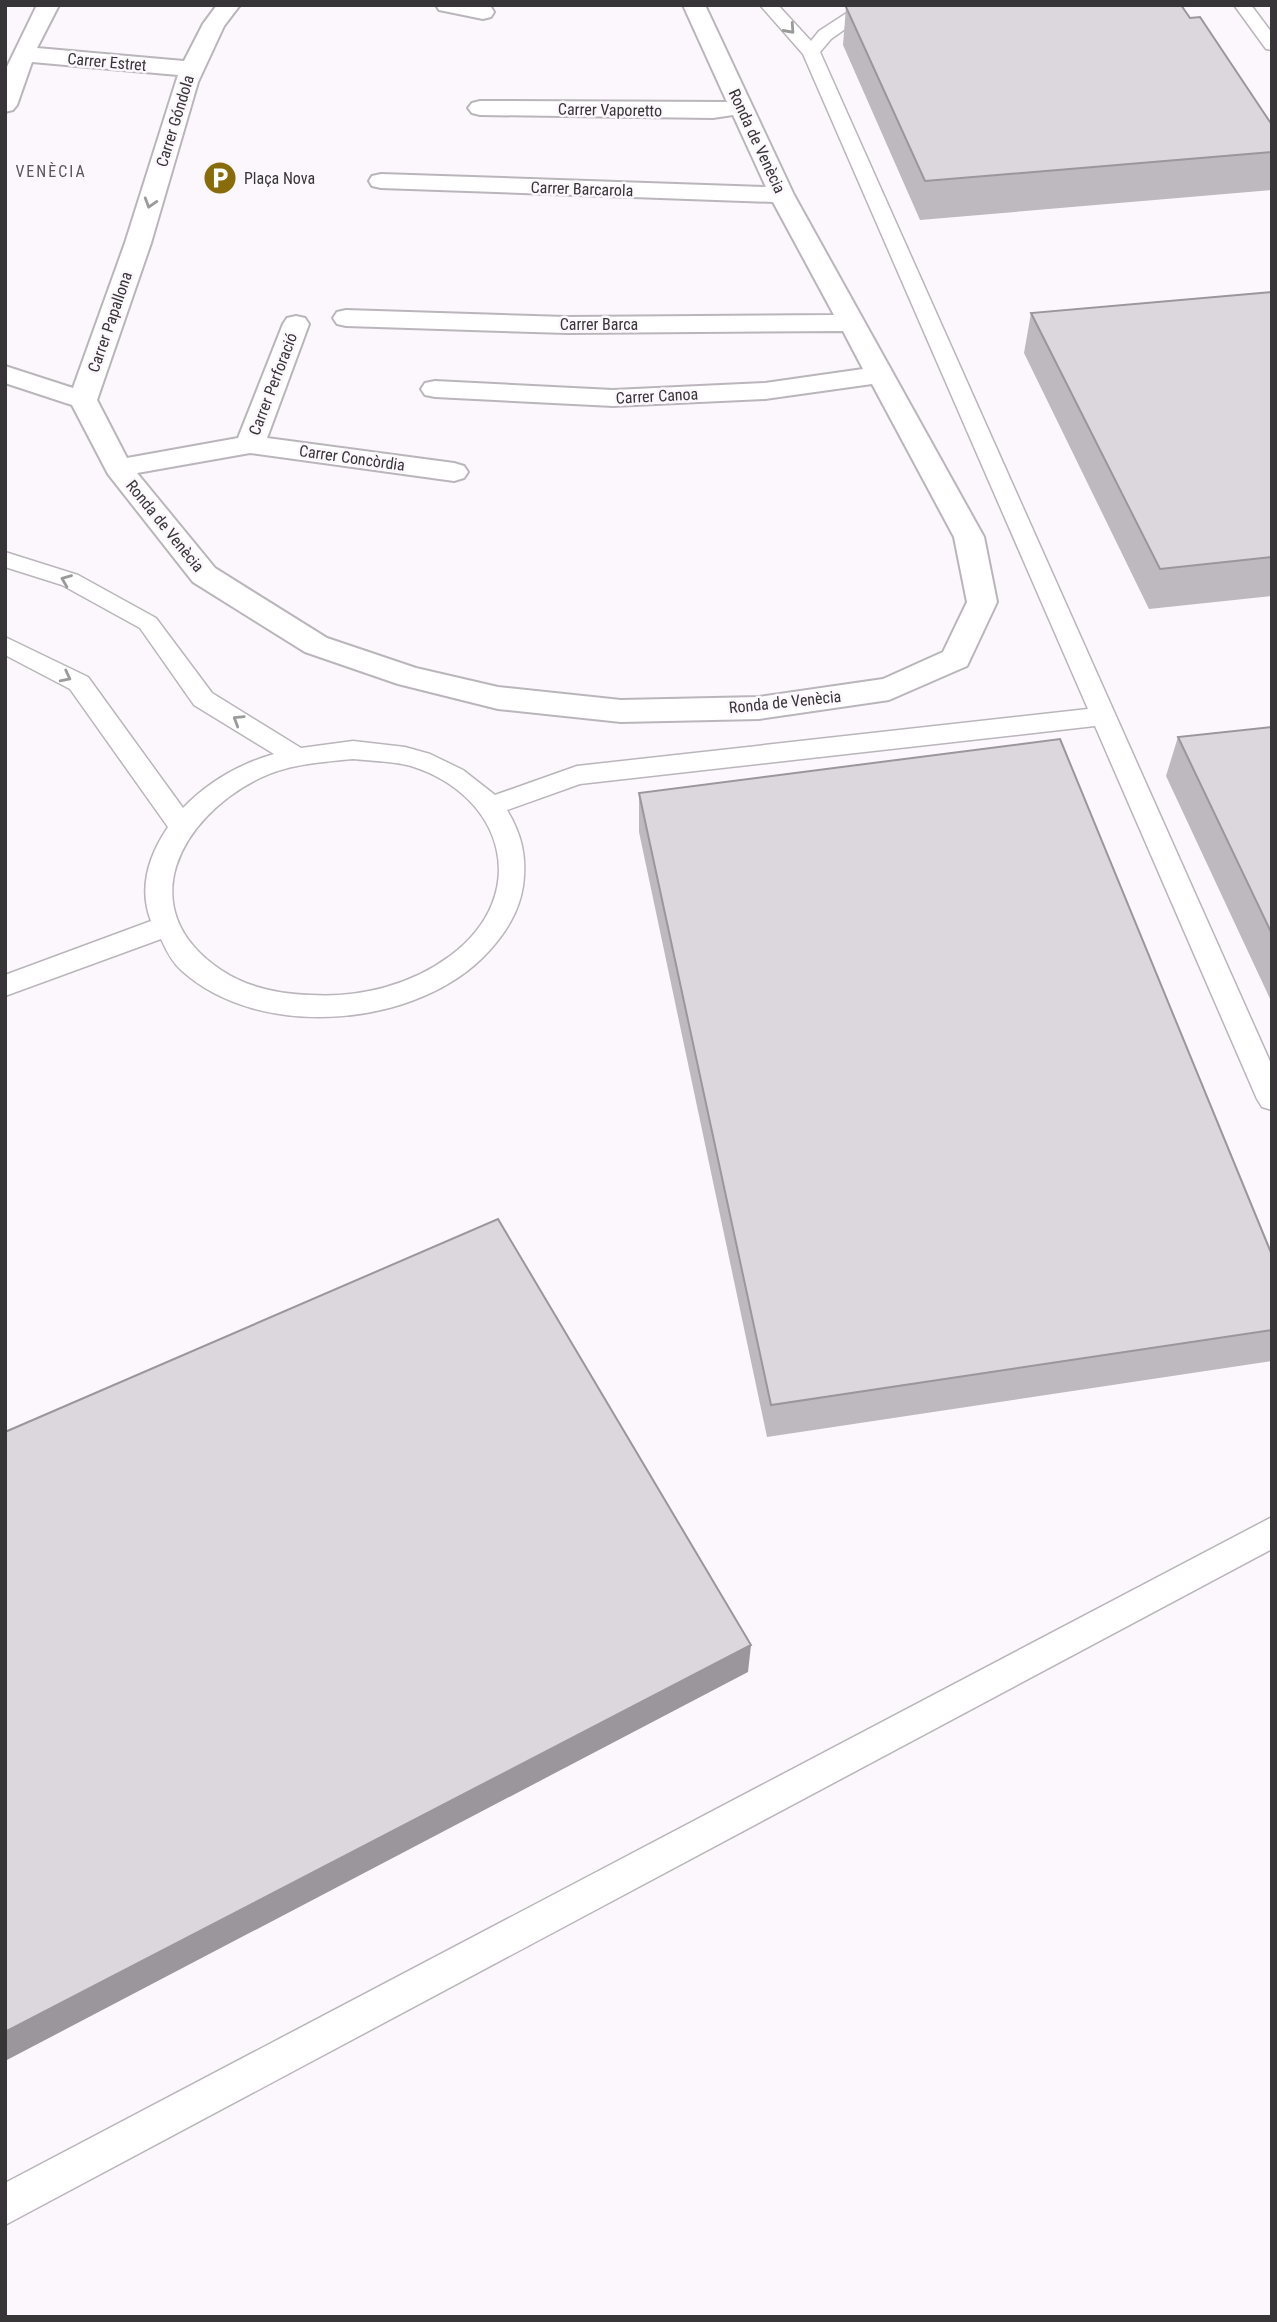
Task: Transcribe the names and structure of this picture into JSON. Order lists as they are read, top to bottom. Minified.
{"streets":{"street":["Carrer Estret","Carrer Vaporetto","Carrer Góndola","Ronda de Venècia","Carrer Barcarola","Carrer Papallona","Carrer Barca","Carrer Perforació","Carrer Canoa","Carrer Concòrdia"]},"crossings":[["Carrer Estret","Carrer Góndola"],["Carrer Vaporetto","Ronda de Venècia"],["Carrer Góndola","Carrer Papallona"],["Ronda de Venècia","Carrer Barcarola"],["Ronda de Venècia","Carrer Papallona"],["Ronda de Venècia","Carrer Barca"],["Ronda de Venècia","Carrer Canoa"],["Ronda de Venècia","Carrer Concòrdia"],["Carrer Perforació","Carrer Concòrdia"]],"districts":["VENÈCIA"],"places":{"parking":["Plaça Nova"]}}
